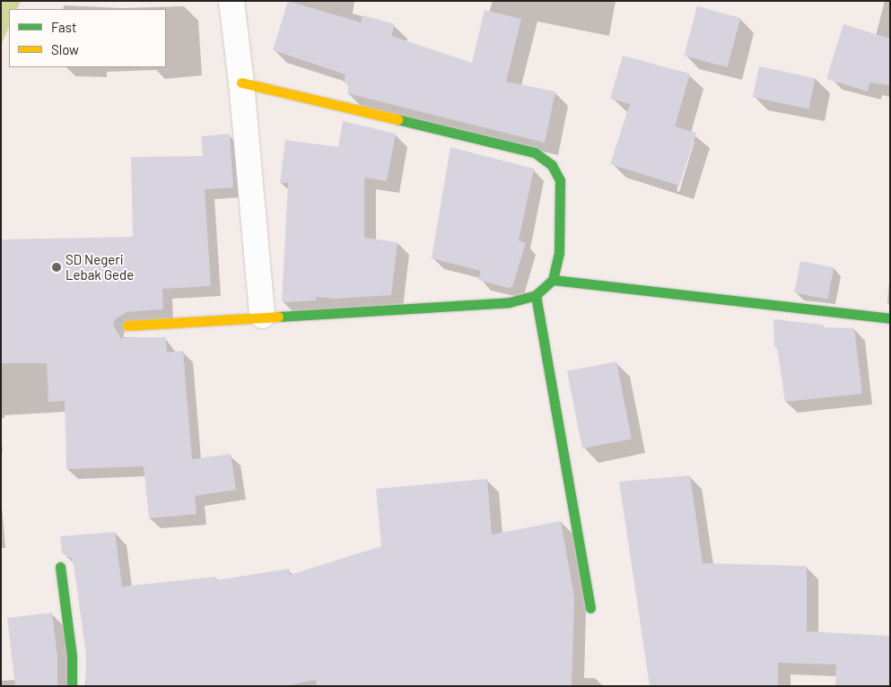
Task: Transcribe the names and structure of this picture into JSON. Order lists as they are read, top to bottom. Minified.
{"places":["SD Negeri Lebak Gede"],"legend":["Fast","Slow"]}
